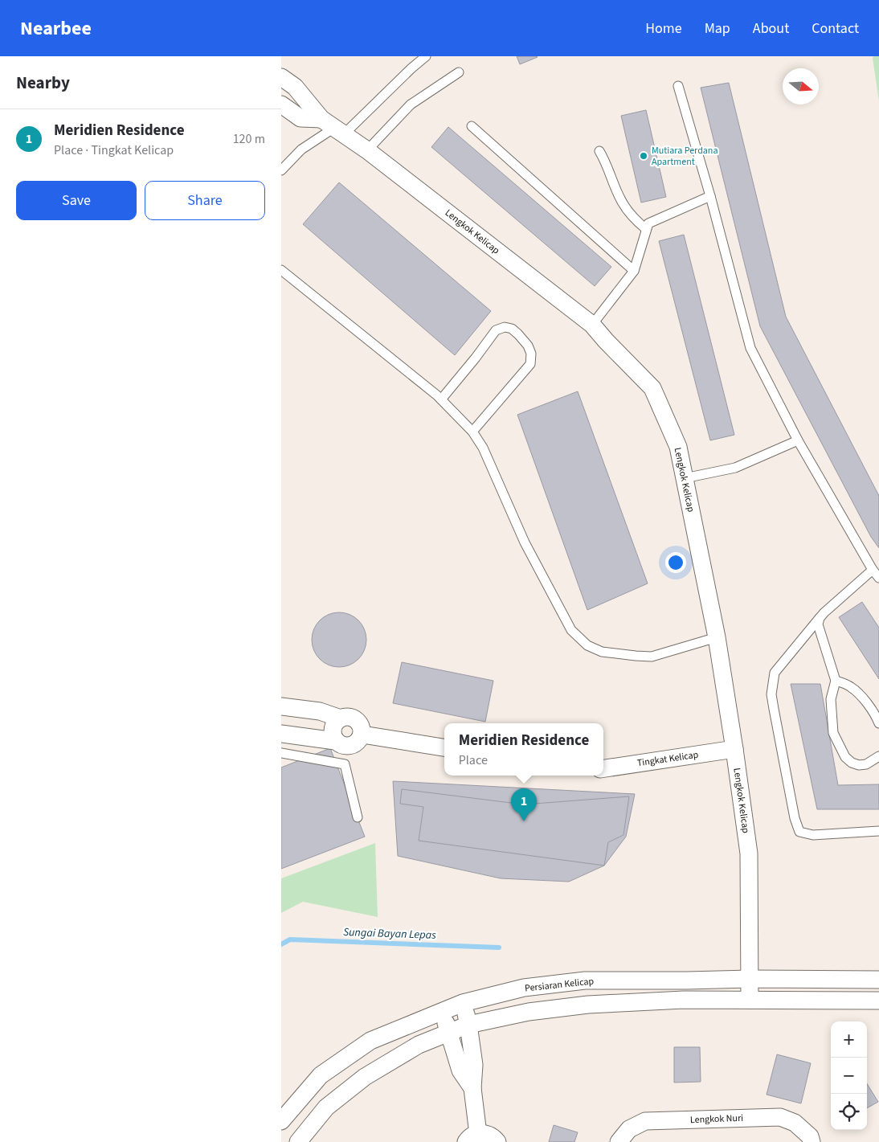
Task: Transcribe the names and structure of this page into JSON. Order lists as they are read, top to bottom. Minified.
{"streets":{"street":["Lengkok Kelicap","Tingkat Kelicap","Persiaran Kelicap","Lengkok Nuri"]},"crossings":[["Lengkok Kelicap","Tingkat Kelicap"],["Lengkok Kelicap","Persiaran Kelicap"]],"water":["Sungai Bayan Lepas"],"places":["Mutiara Perdana Apartment"],"north":"right","page":{"header":"Nearbee","nav":["Home","Map","About","Contact"],"heading":"Nearby","list":[{"mark":"1","name":"Meridien Residence","note":"Place · Tingkat Kelicap","value":"120 m"}],"buttons":["Save","Share"],"popup":["Meridien Residence","Place"],"pins":"1","map_buttons":["+","−"]}}
